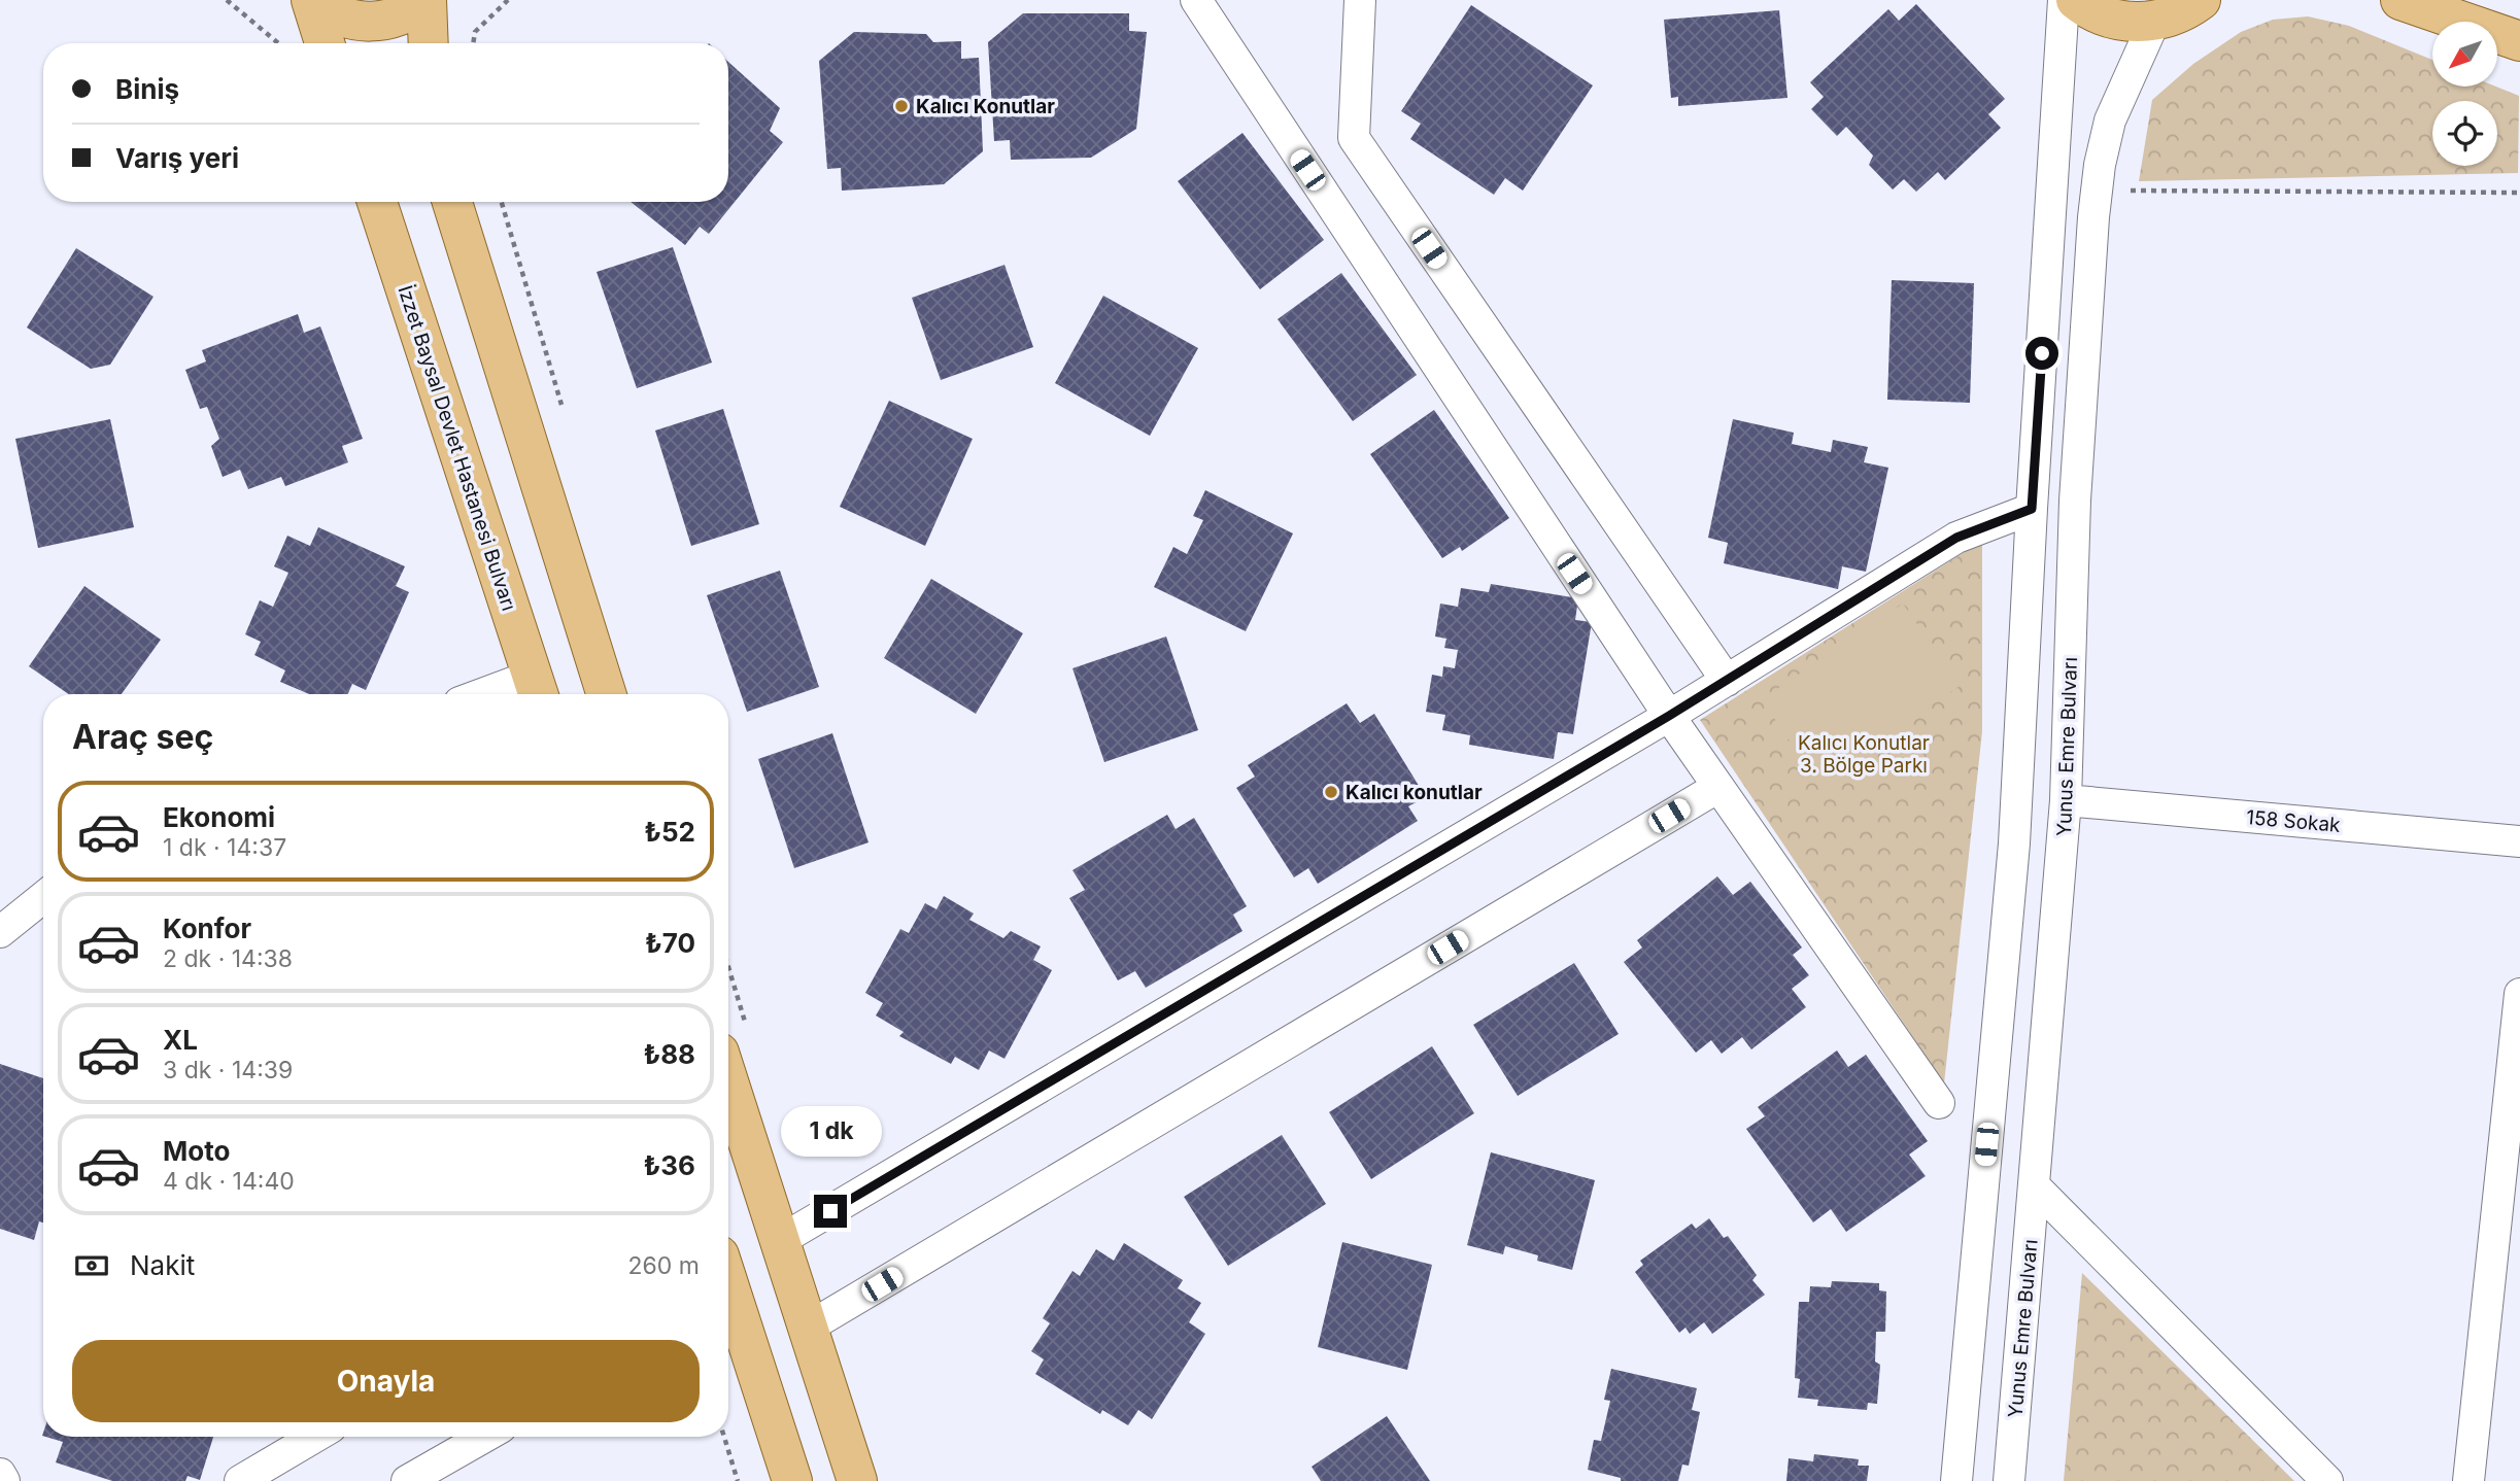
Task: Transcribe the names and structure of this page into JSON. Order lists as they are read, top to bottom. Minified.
{"streets":{"main road":["İzzet Baysal Devlet Hastanesi Bulvarı"],"street":["Yunus Emre Bulvarı","158 Sokak"]},"crossings":[["Yunus Emre Bulvarı","158 Sokak"]],"parks":["Kalıcı Konutlar 3. Bölge Parkı"],"places":["Kalıcı Konutlar","Kalıcı konutlar"],"north":"bottom left","page":{"banner":["Biniş","Varış yeri"],"heading":"Araç seç","list":[{"name":"Ekonomi","note":"1 dk · 14:37","value":"₺52"},{"name":"Konfor","note":"2 dk · 14:38","value":"₺70"},{"name":"XL","note":"3 dk · 14:39","value":"₺88"},{"name":"Moto","note":"4 dk · 14:40","value":"₺36"}],"bubble":"1 dk","pay":["Nakit","260 m"],"buttons":"Onayla"}}
